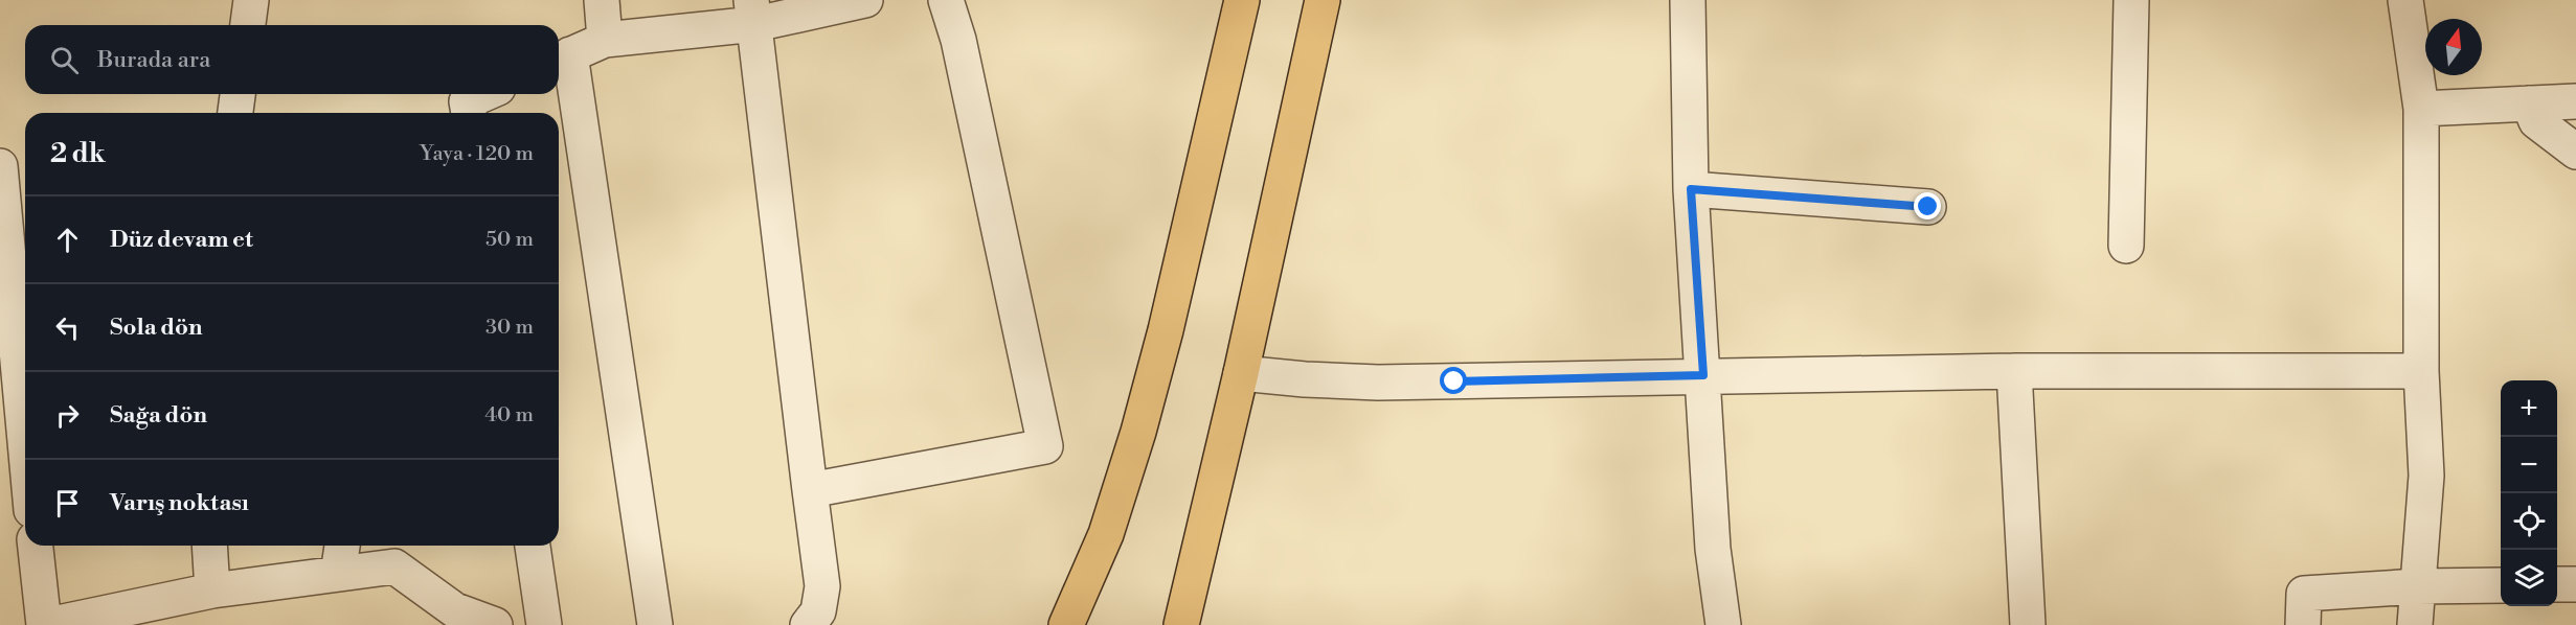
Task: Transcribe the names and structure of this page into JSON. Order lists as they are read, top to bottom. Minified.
{"north":"top","page":{"search":"Burada ara","heading":["2 dk","Yaya · 120 m"],"list":[["Düz devam et","50 m"],["Sola dön","30 m"],["Sağa dön","40 m"],"Varış noktası"],"map_buttons":["+","−"]}}
